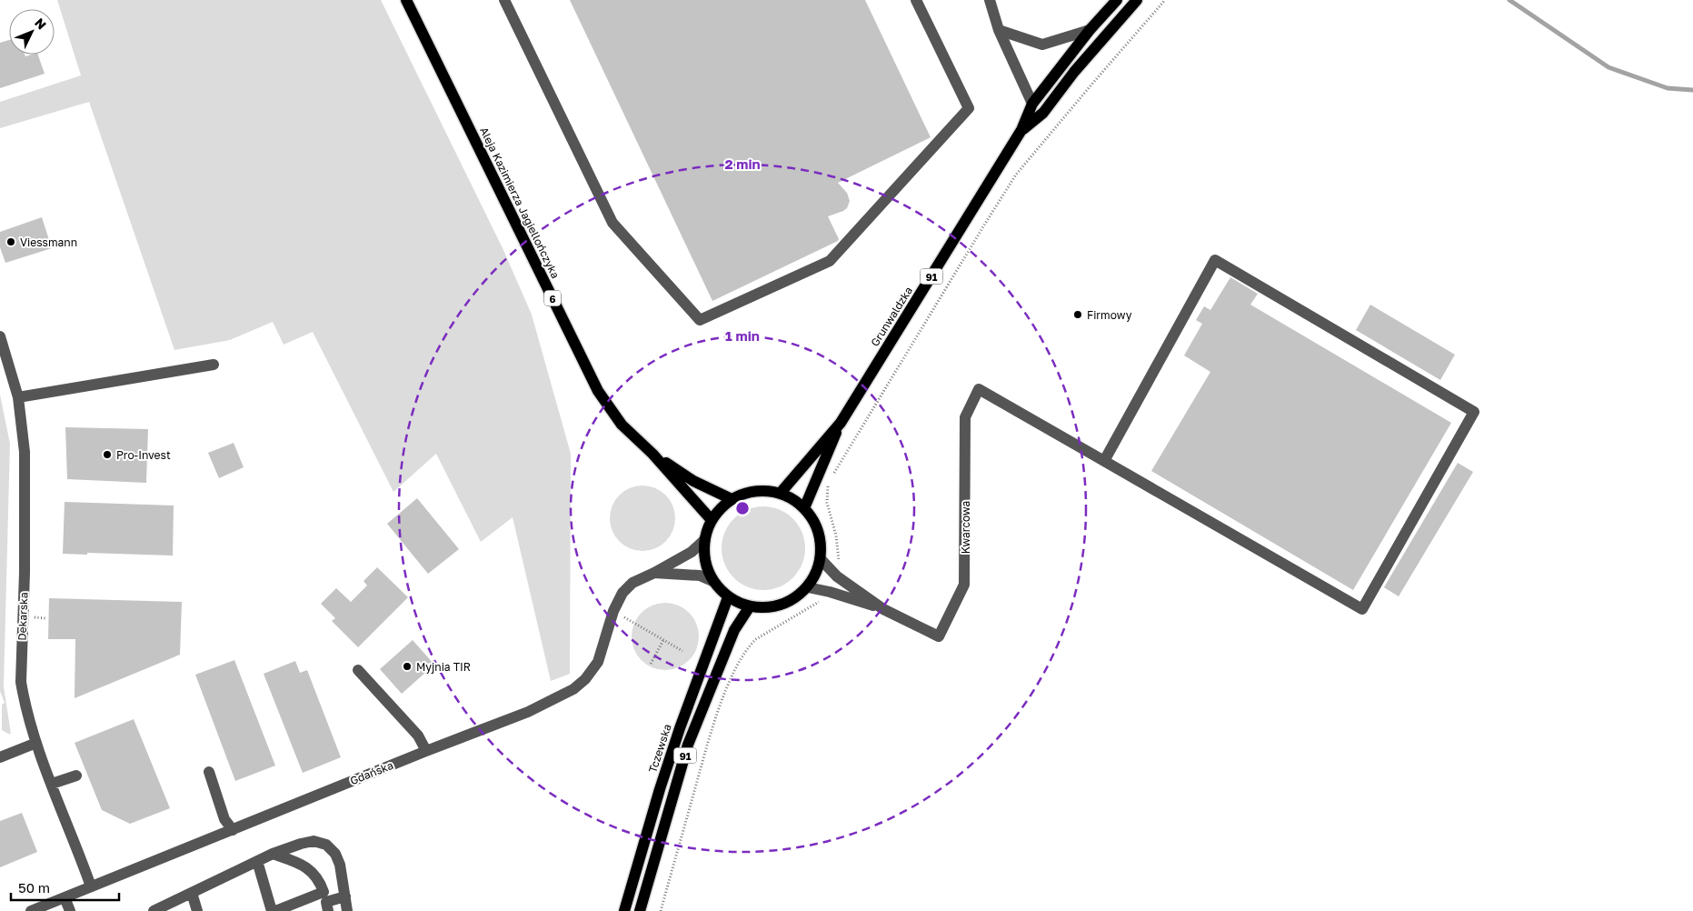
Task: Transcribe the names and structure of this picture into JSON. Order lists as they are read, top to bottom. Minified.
{"streets":{"main road":["Aleja Kazimierza Jagiellończyka","91","6","Grunwaldzka","Tczewska"],"street":["Kwarcowa","Dekarska","Gdańska"]},"crossings":[["Aleja Kazimierza Jagiellończyka","91"],["Aleja Kazimierza Jagiellończyka","Grunwaldzka"],["Aleja Kazimierza Jagiellończyka","Kwarcowa"],["Aleja Kazimierza Jagiellończyka","Tczewska"],["Aleja Kazimierza Jagiellończyka","Gdańska"],["91","Grunwaldzka"],["91","Kwarcowa"],["91","Tczewska"],["91","Gdańska"],["Grunwaldzka","Kwarcowa"],["Grunwaldzka","Tczewska"],["Grunwaldzka","Gdańska"],["Kwarcowa","Tczewska"],["Kwarcowa","Gdańska"],["Dekarska","Gdańska"],["Tczewska","Gdańska"]],"places":["Viessmann","Firmowy","Pro-Invest","Myjnia TIR"],"scale_bar":"50 m","north":"top right","rings":["2 min","1 min"]}
